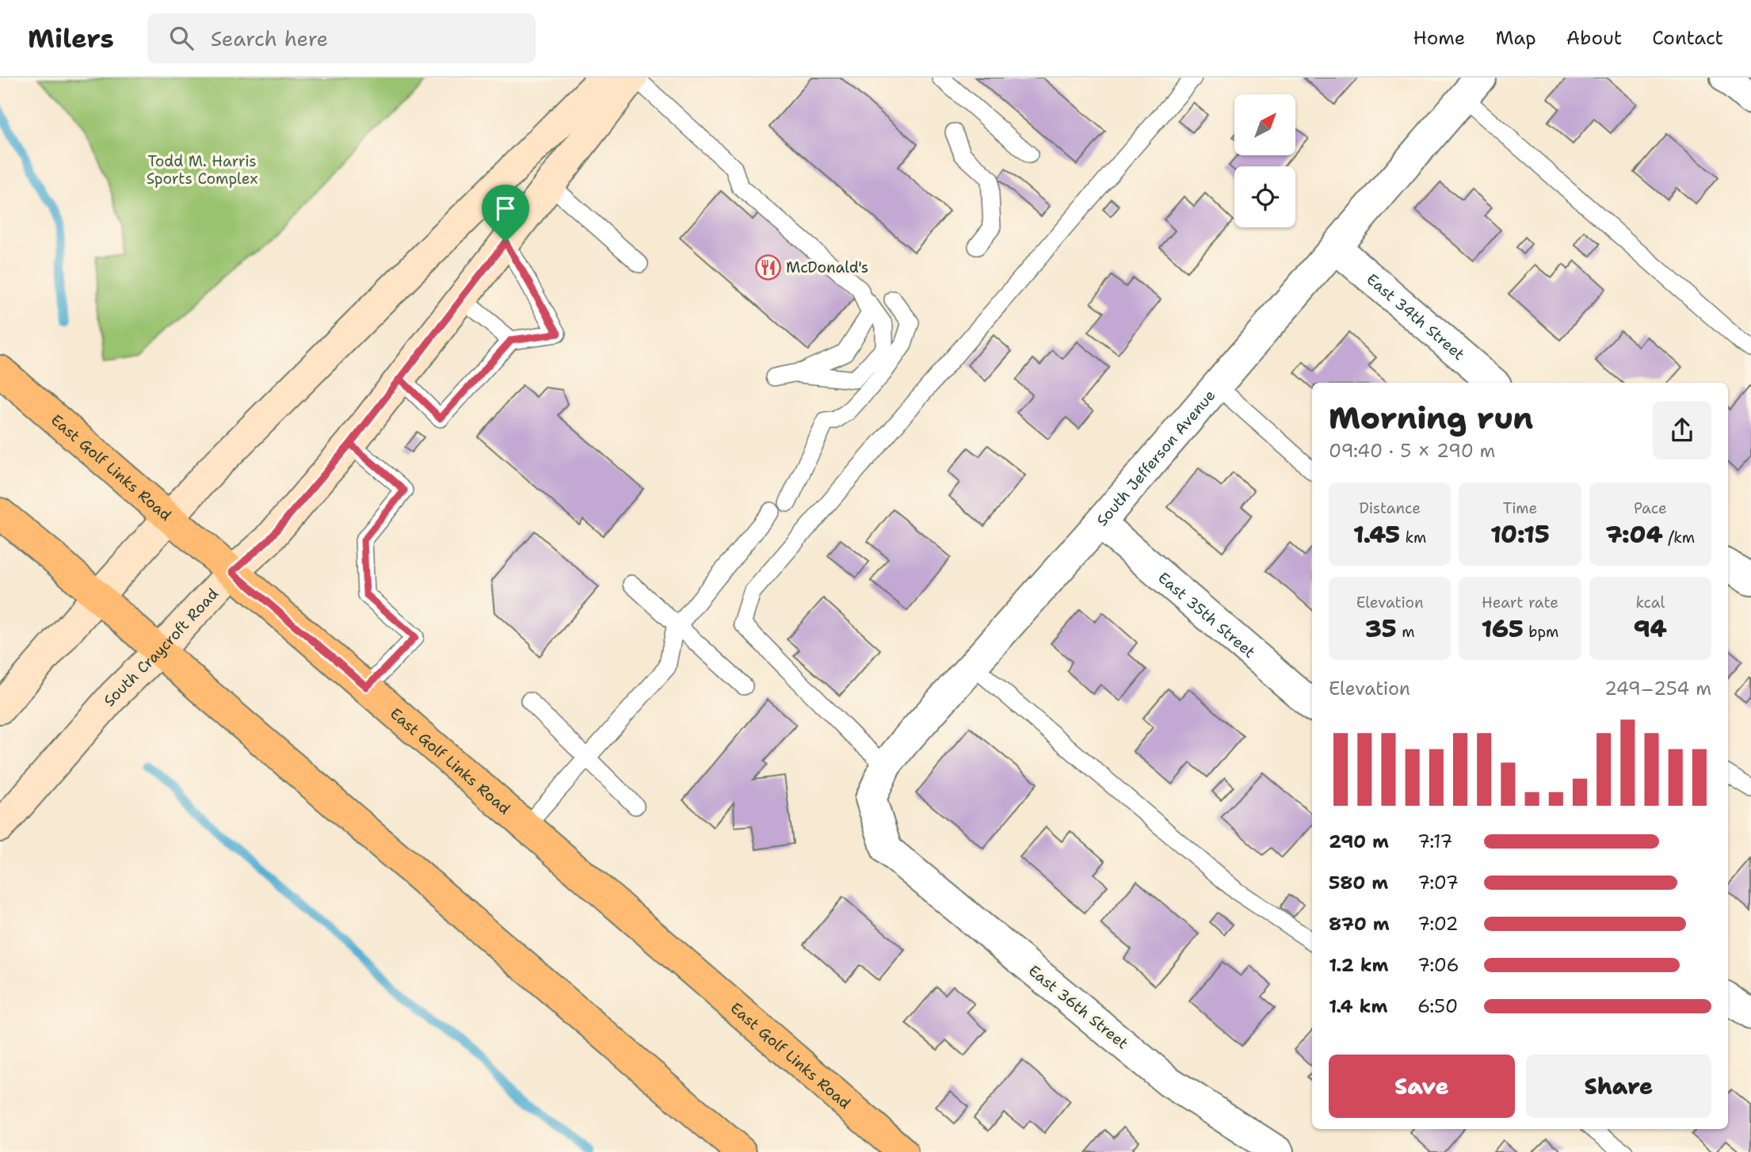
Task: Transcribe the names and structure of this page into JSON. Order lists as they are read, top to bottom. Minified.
{"streets":{"main road":["East Golf Links Road","South Craycroft Road"],"street":["East 34th Street","South Jefferson Avenue","East 35th Street","East 36th Street"]},"crossings":[["East 34th Street","South Jefferson Avenue"],["South Jefferson Avenue","East 35th Street"],["South Jefferson Avenue","East 36th Street"],["East Golf Links Road","South Craycroft Road"]],"parks":["Todd M. Harris Sports Complex"],"places":{"restaurant":["McDonald's"]},"north":"top right","page":{"header":"Milers","search":"Search here","nav":["Home","Map","About","Contact"],"heading":["Morning run","09:40 · 5 × 290 m"],"stats":[["Distance","1.45 km"],["Time","10:15"],["Pace","7:04 /km"],["Elevation","35 m"],["Heart rate","165 bpm"],["kcal","94"]],"chart":["Elevation","249–254 m"],"list":[{"name":"290 m","note":"7:17"},{"name":"580 m","note":"7:07"},{"name":"870 m","note":"7:02"},{"name":"1.2 km","note":"7:06"},{"name":"1.4 km","note":"6:50"}],"buttons":["Save","Share"]}}
